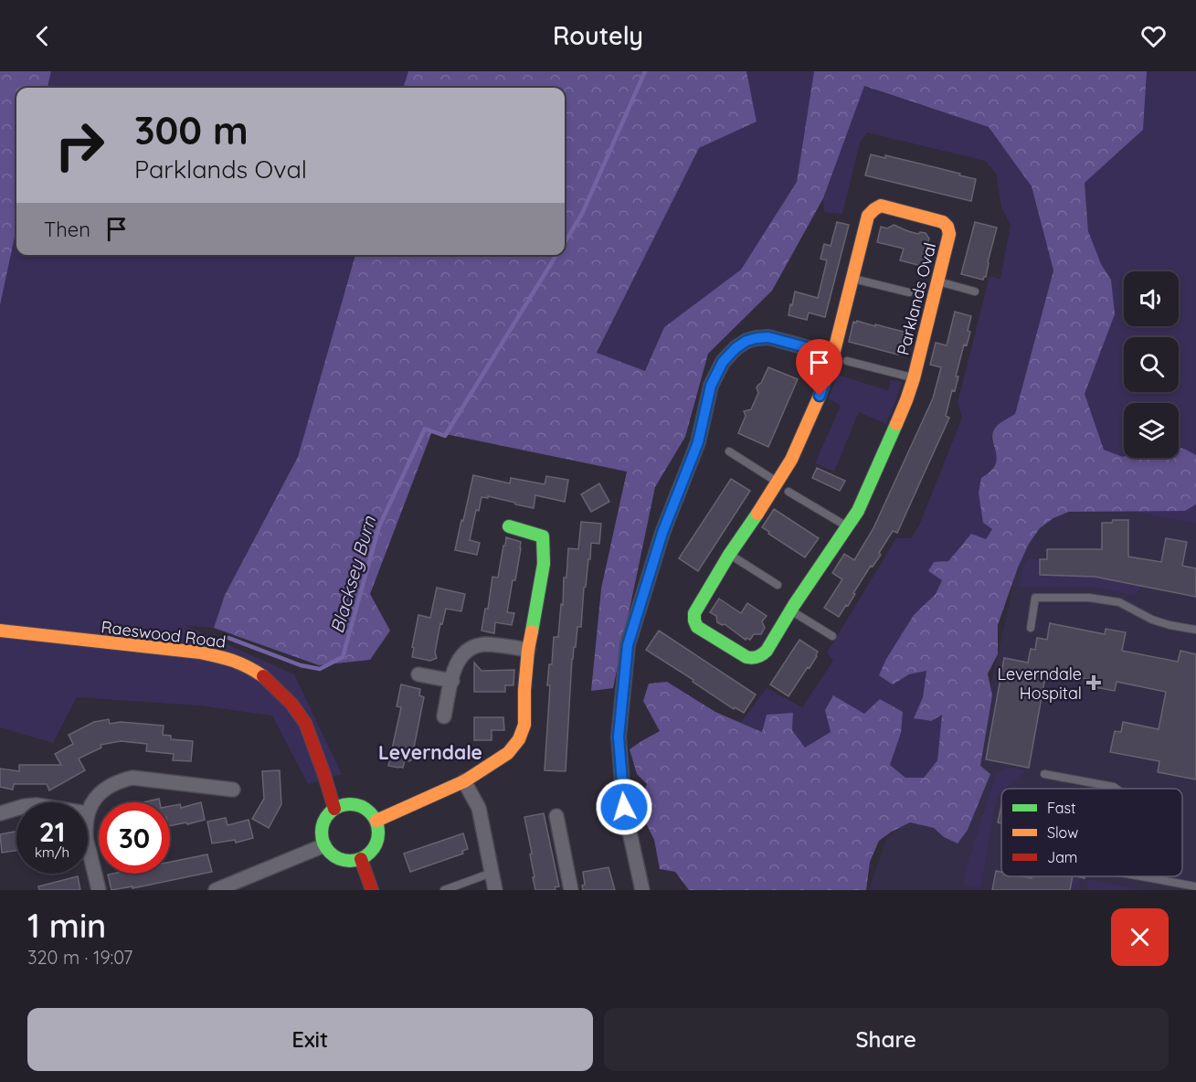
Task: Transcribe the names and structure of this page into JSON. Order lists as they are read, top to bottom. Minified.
{"streets":{"street":["Parklands Oval","Raeswood Road"]},"districts":["Leverndale"],"water":["Blacksey Burn"],"places":{"health":["Leverndale Hospital"]},"legend":["Fast","Slow","Jam"],"page":{"header":"Routely","turn":["300 m","Parklands Oval"],"then":"Then","speed":"21 km/h","limit":"30","heading":["1 min","320 m · 19:07"],"buttons":["Exit","Share"]}}
